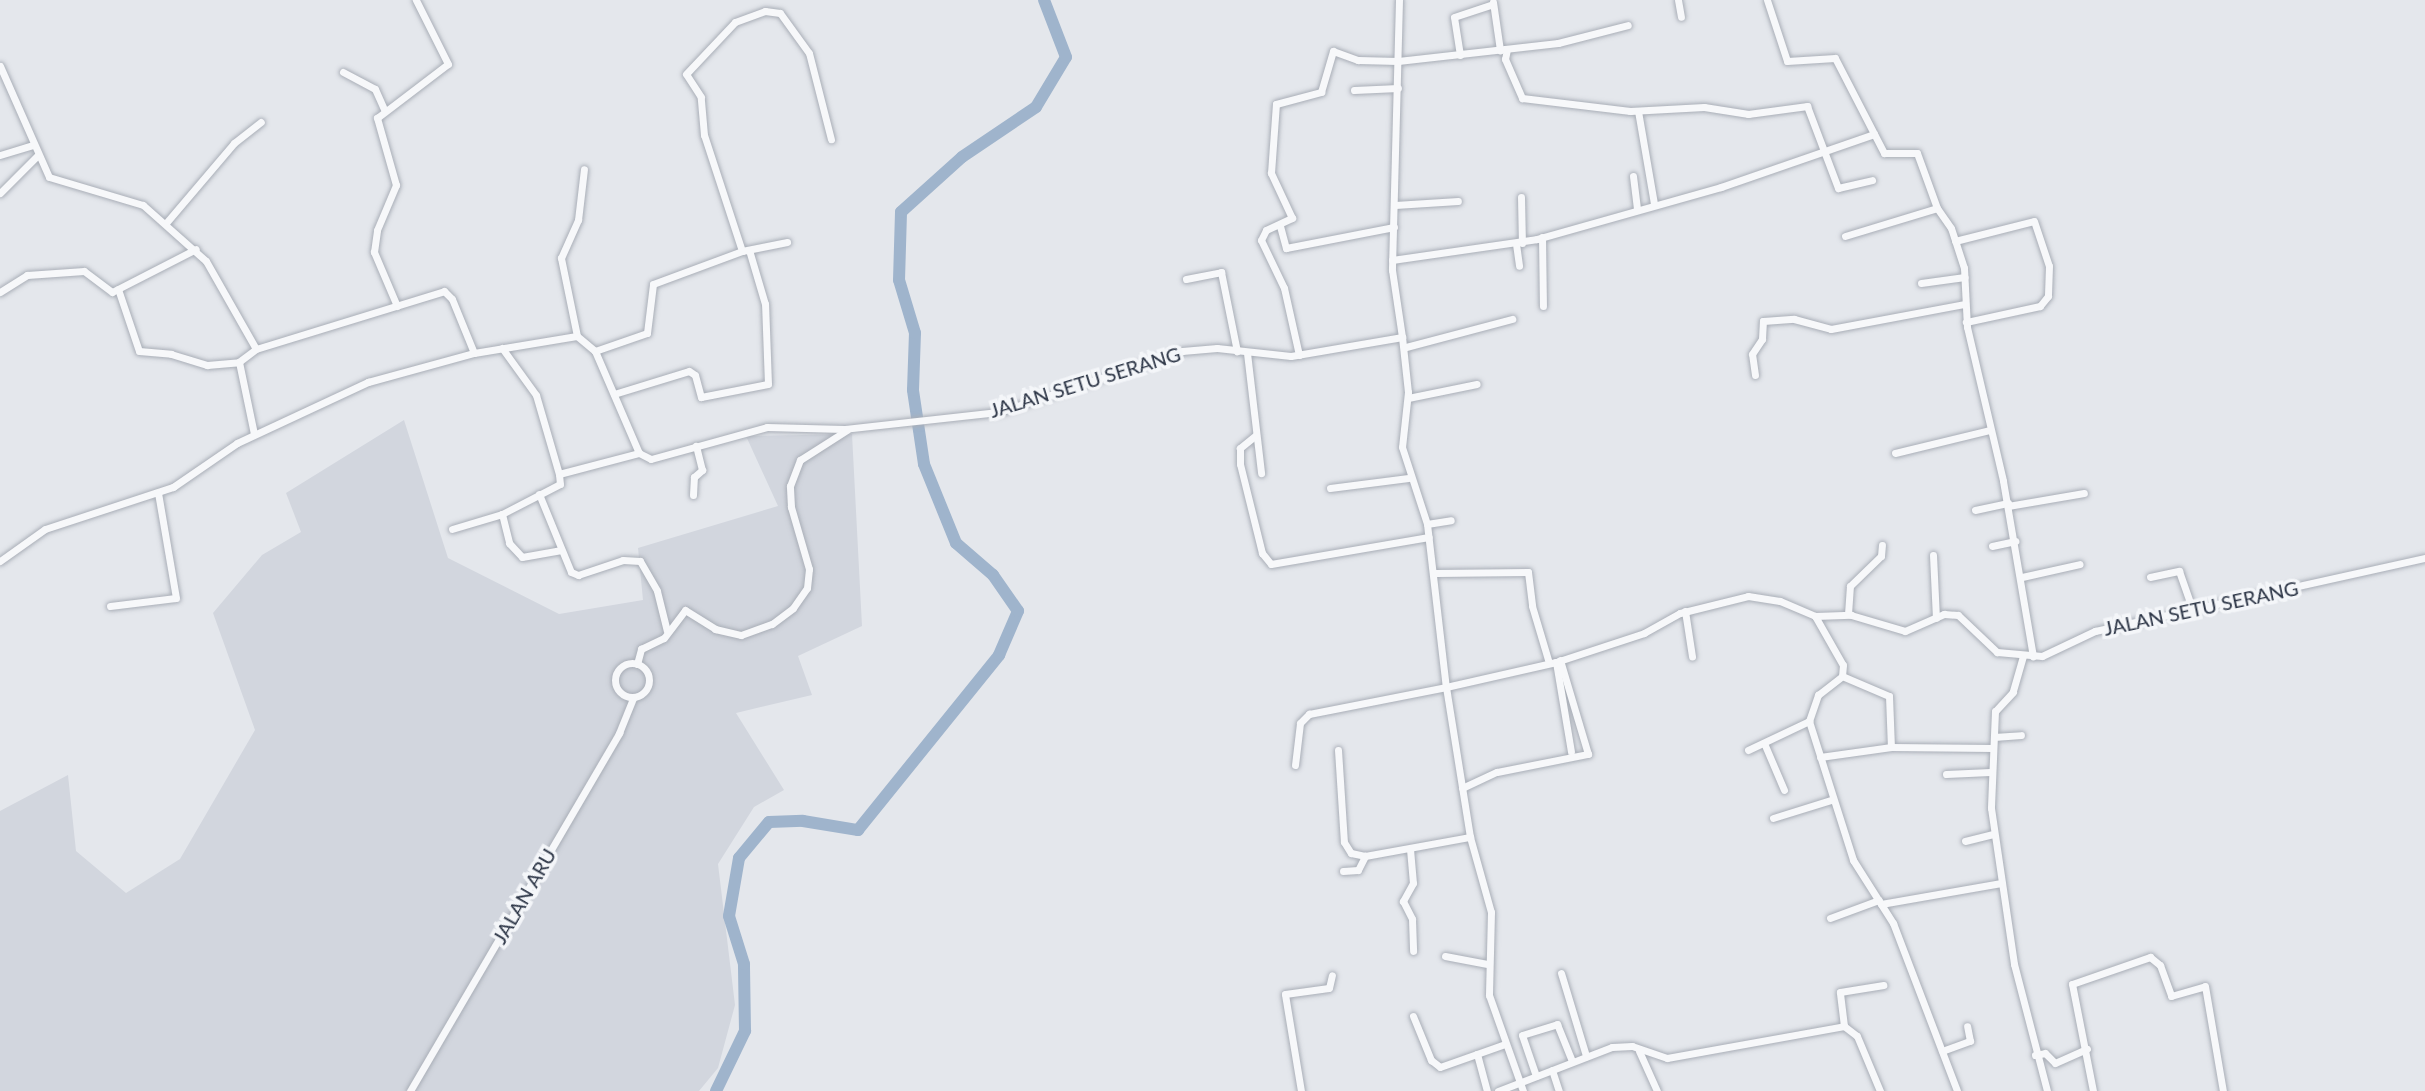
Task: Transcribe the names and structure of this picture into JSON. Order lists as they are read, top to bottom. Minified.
{"streets":{"street":["JALAN SETU SERANG","JALAN ARU"]}}
